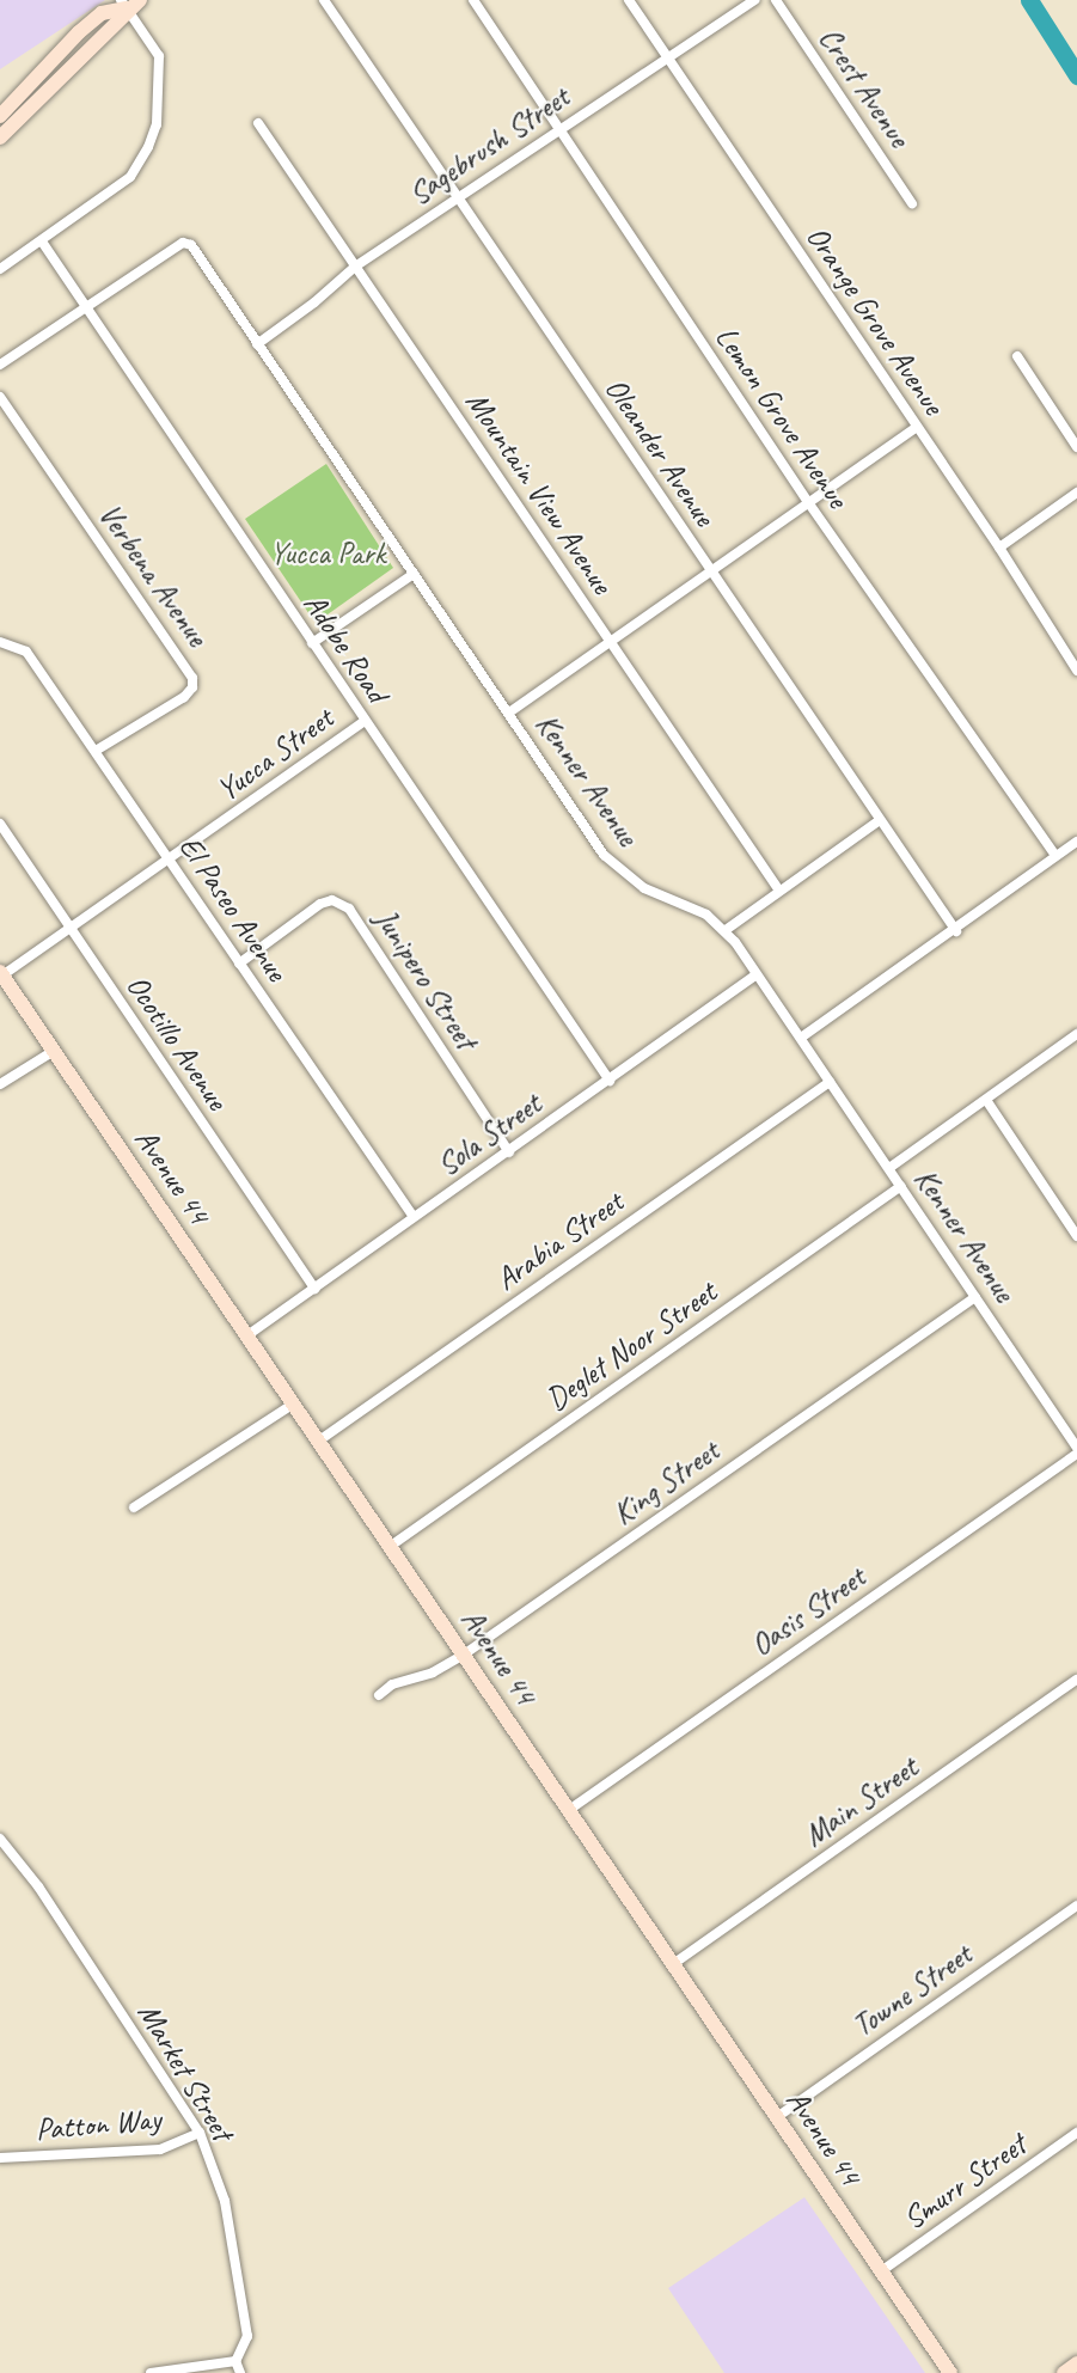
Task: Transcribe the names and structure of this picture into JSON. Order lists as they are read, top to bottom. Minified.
{"streets":{"street":["Crest Avenue","Sagebrush Street","Orange Grove Avenue","Lemon Grove Avenue","Oleander Avenue","Mountain View Avenue","Verbena Avenue","Adobe Road","Yucca Street","Kenner Avenue","El Paseo Avenue","Junipero Street","Ocotillo Avenue","Sola Street","Avenue 44","Arabia Street","Deglet Noor Street","King Street","Oasis Street","Main Street","Towne Street","Market Street","Patton Way","Smurr Street"]},"crossings":[["Sagebrush Street","Orange Grove Avenue"],["Sagebrush Street","Lemon Grove Avenue"],["Sagebrush Street","Oleander Avenue"],["Sagebrush Street","Mountain View Avenue"],["Sagebrush Street","Kenner Avenue"],["Verbena Avenue","El Paseo Avenue"],["Adobe Road","Yucca Street"],["Adobe Road","Kenner Avenue"],["Adobe Road","Sola Street"],["Yucca Street","El Paseo Avenue"],["Yucca Street","Ocotillo Avenue"],["Yucca Street","Avenue 44"],["Kenner Avenue","Sola Street"],["Kenner Avenue","Arabia Street"],["Kenner Avenue","Deglet Noor Street"],["Kenner Avenue","King Street"],["El Paseo Avenue","Junipero Street"],["El Paseo Avenue","Sola Street"],["Junipero Street","Sola Street"],["Ocotillo Avenue","Sola Street"],["Sola Street","Avenue 44"],["Avenue 44","Arabia Street"],["Avenue 44","Deglet Noor Street"],["Avenue 44","King Street"],["Avenue 44","Oasis Street"],["Avenue 44","Main Street"],["Avenue 44","Towne Street"],["Avenue 44","Smurr Street"],["Market Street","Patton Way"]],"parks":["Yucca Park"]}
